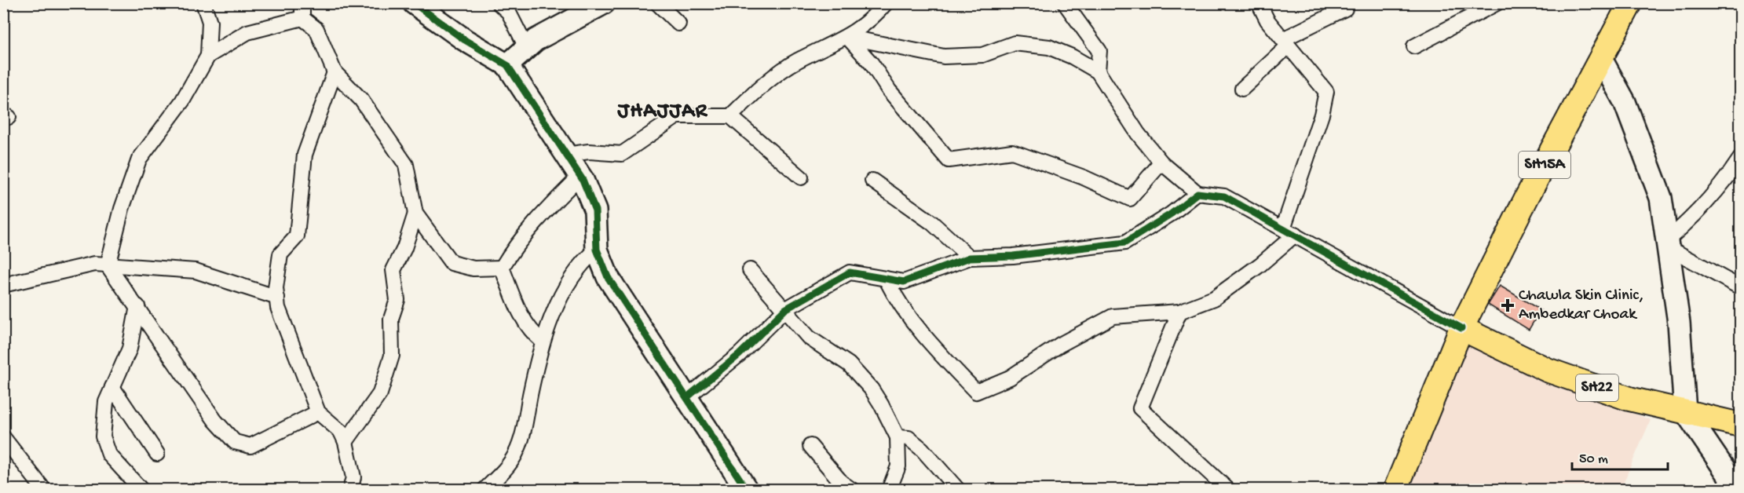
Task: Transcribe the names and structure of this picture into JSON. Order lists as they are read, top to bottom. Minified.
{"streets":{"main road":["SH15A","SH22"]},"crossings":[["SH15A","SH22"]],"districts":["JHAJJAR"],"places":{"health":["Chawla Skin Clinic, Ambedkar Choak"]},"scale_bar":"50 m"}
